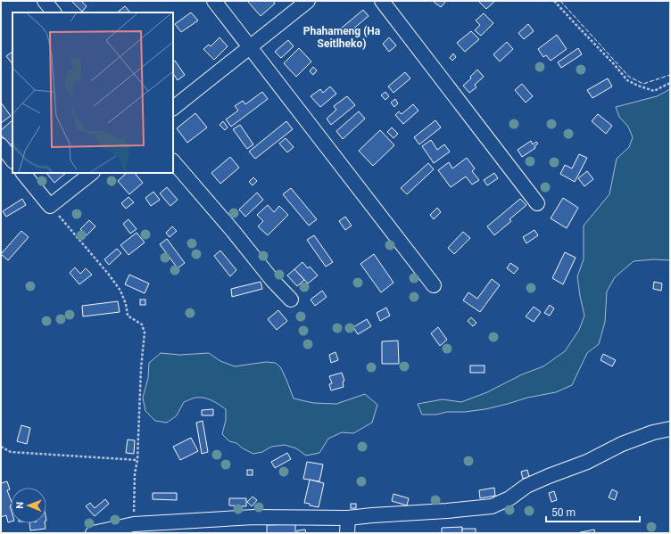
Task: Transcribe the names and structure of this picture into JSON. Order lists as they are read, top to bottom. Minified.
{"districts":["Phahameng (Ha Seitlheko)"],"scale_bar":"50 m","north":"left"}
